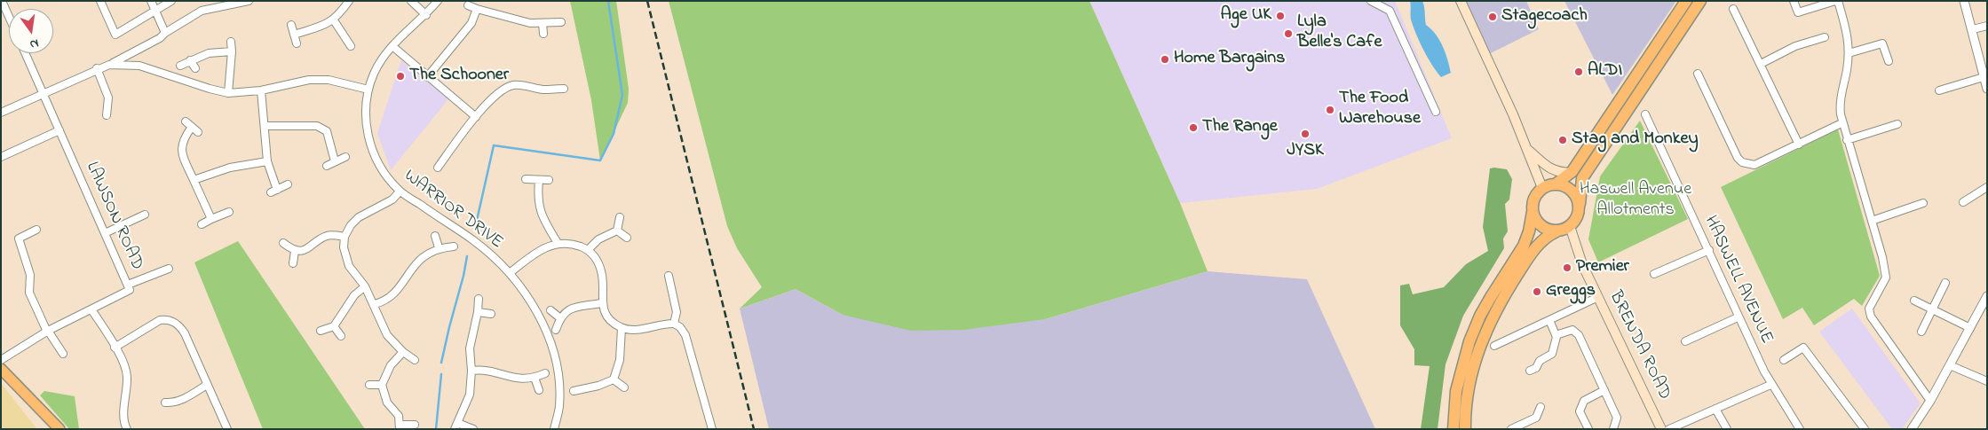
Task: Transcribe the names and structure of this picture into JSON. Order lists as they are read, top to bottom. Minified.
{"streets":{"main road":["BRENDA ROAD"],"street":["WARRIOR DRIVE","LAWSON ROAD","HASWELL AVENUE"]},"parks":["Haswell Avenue Allotments"],"places":["Age UK","Stagecoach","Lyla Belle's Cafe","Home Bargains","ALDI","The Schooner","The Food Warehouse","The Range","JYSK","Stag and Monkey","Premier","Greggs"],"north":"bottom"}
